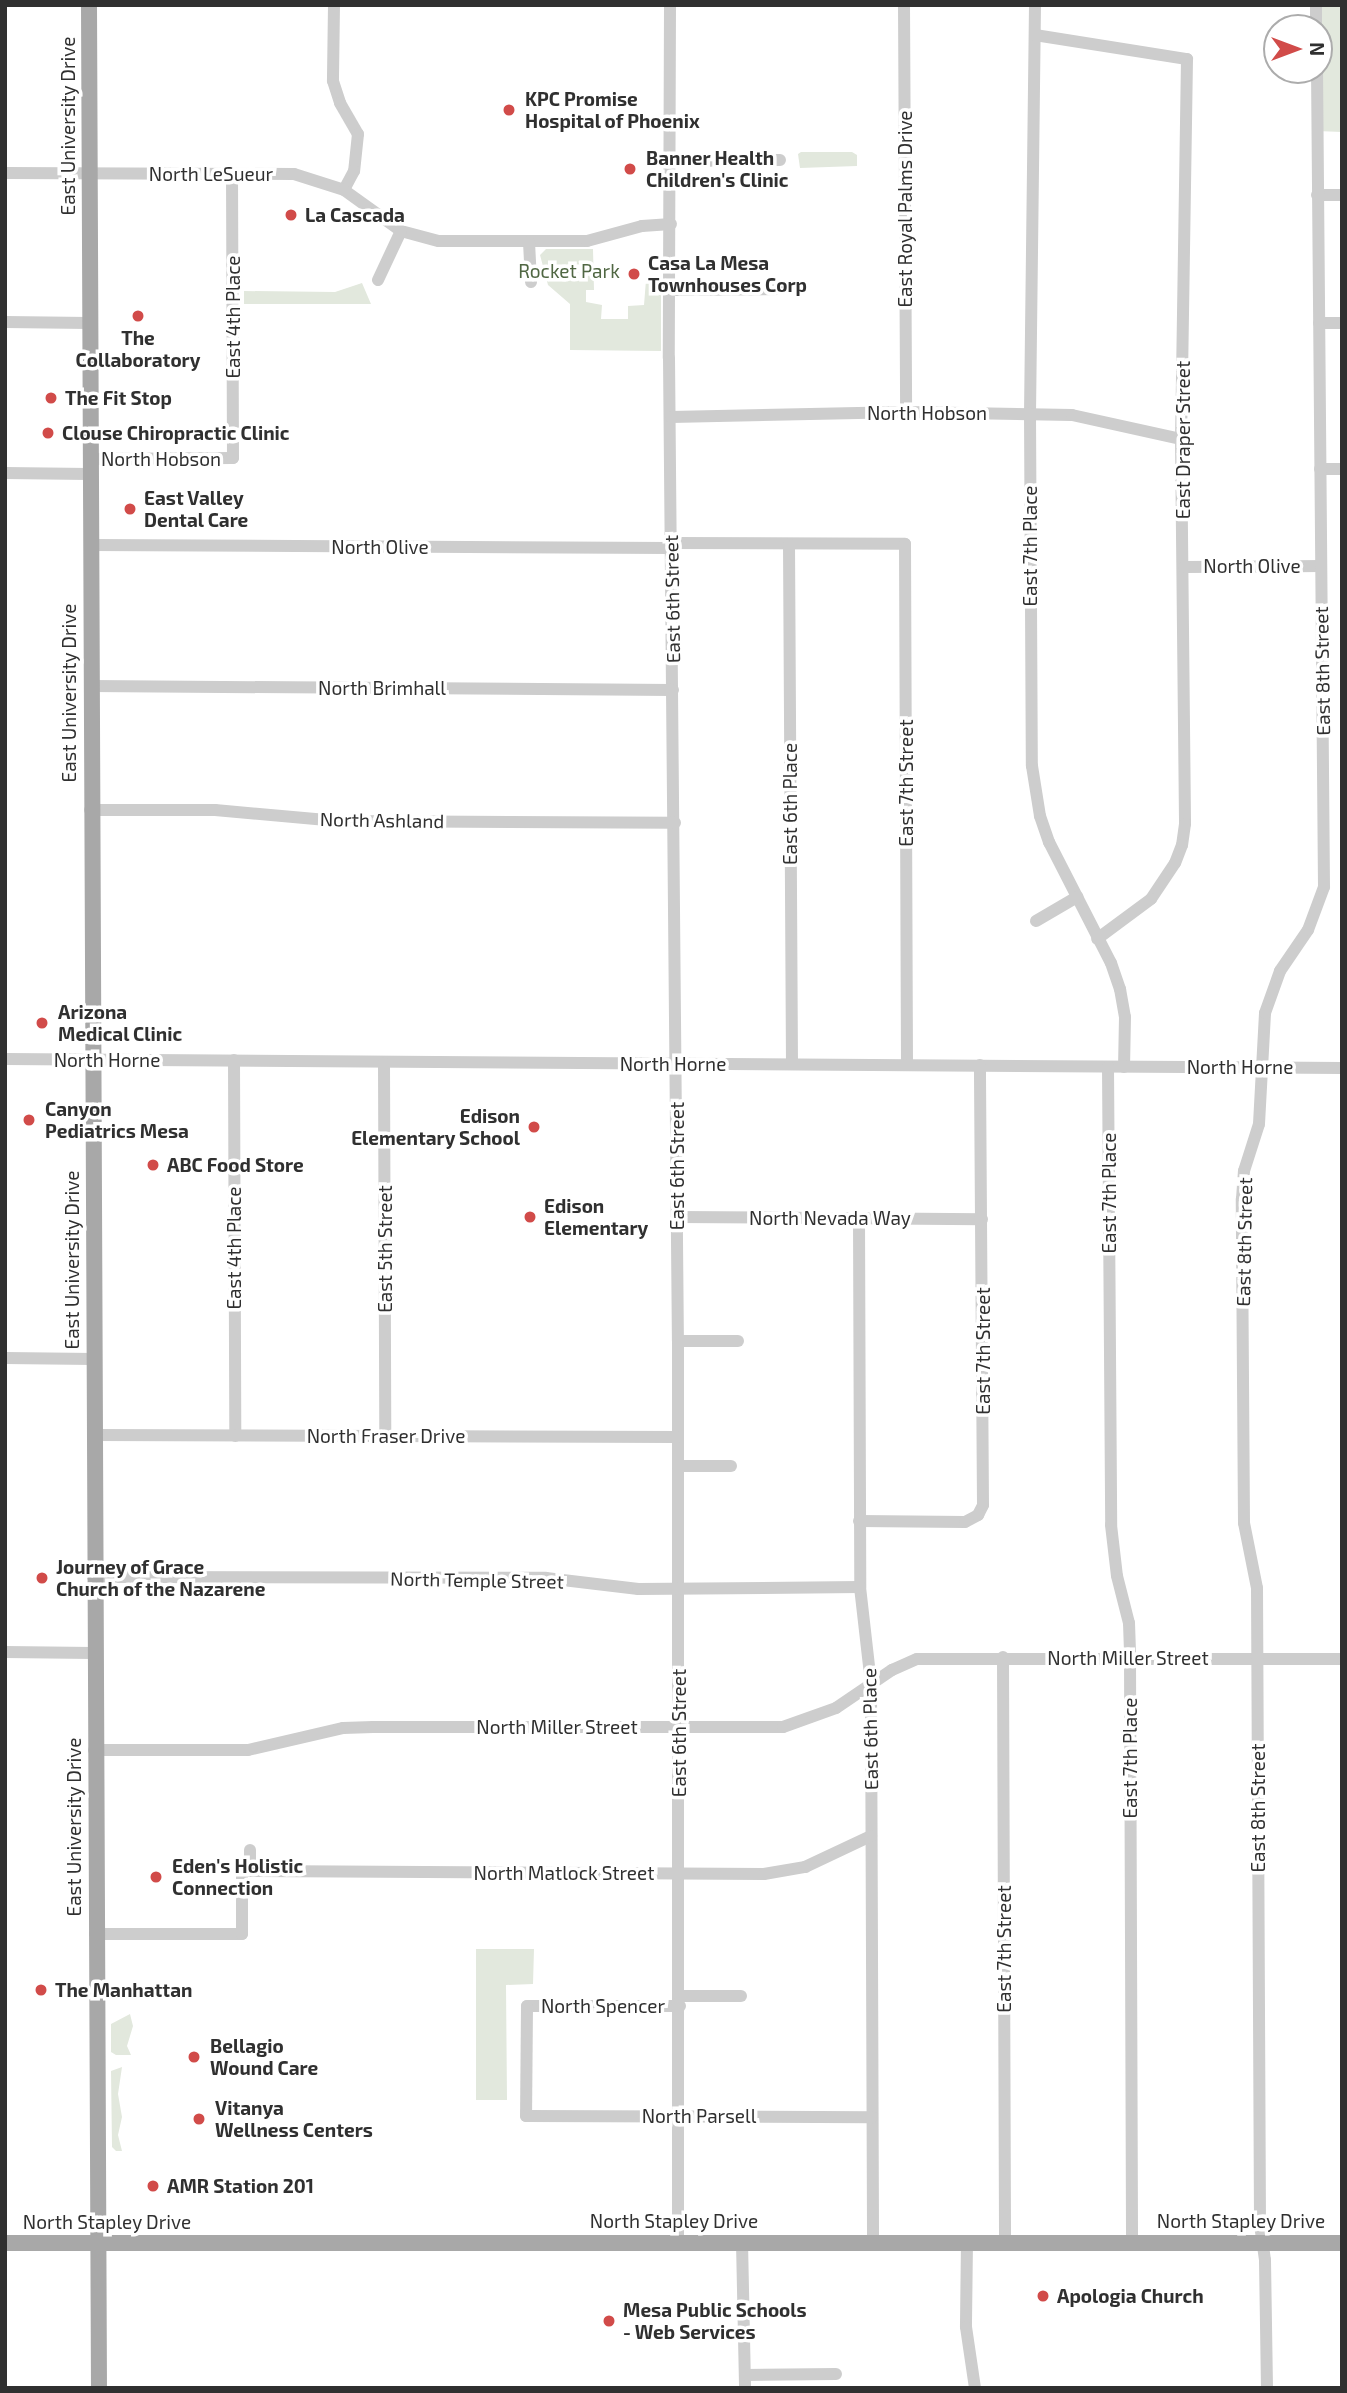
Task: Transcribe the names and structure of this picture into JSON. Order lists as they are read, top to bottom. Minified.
{"streets":{"main road":["East University Drive","North Stapley Drive"],"street":["North LeSueur","East Royal Palms Drive","East 4th Place","North Hobson","East Draper Street","East 7th Place","North Olive","East 6th Street","East 8th Street","North Brimhall","East 7th Street","East 6th Place","North Ashland","North Horne","North Nevada Way","East 5th Street","North Fraser Drive","North Temple Street","North Miller Street","North Matlock Street","North Spencer","North Parsell"]},"crossings":[["East University Drive","North LeSueur"],["East University Drive","North Hobson"],["East University Drive","North Olive"],["East University Drive","North Brimhall"],["East University Drive","North Ashland"],["East University Drive","North Horne"],["East University Drive","North Fraser Drive"],["East University Drive","North Temple Street"],["East University Drive","North Miller Street"],["East University Drive","North Stapley Drive"],["North LeSueur","East 4th Place"],["North LeSueur","East 6th Street"],["East Royal Palms Drive","North Hobson"],["East 4th Place","North Hobson"],["East 4th Place","North Horne"],["East 4th Place","North Fraser Drive"],["North Hobson","East Draper Street"],["North Hobson","East 7th Place"],["North Hobson","East 6th Street"],["East Draper Street","East 7th Place"],["East Draper Street","North Olive"],["East 7th Place","North Horne"],["East 7th Place","North Miller Street"],["East 7th Place","North Stapley Drive"],["North Olive","East 6th Street"],["North Olive","East 8th Street"],["North Olive","East 7th Street"],["North Olive","East 6th Place"],["East 6th Street","North Brimhall"],["East 6th Street","North Ashland"],["East 6th Street","North Horne"],["East 6th Street","North Nevada Way"],["East 6th Street","North Fraser Drive"],["East 6th Street","North Temple Street"],["East 6th Street","North Miller Street"],["East 6th Street","North Matlock Street"],["East 6th Street","North Spencer"],["East 6th Street","North Parsell"],["East 6th Street","North Stapley Drive"],["East 8th Street","North Horne"],["East 8th Street","North Miller Street"],["East 8th Street","North Stapley Drive"],["East 7th Street","East 6th Place"],["East 7th Street","North Horne"],["East 7th Street","North Nevada Way"],["East 7th Street","North Miller Street"],["East 7th Street","North Stapley Drive"],["East 6th Place","North Horne"],["East 6th Place","North Nevada Way"],["East 6th Place","North Temple Street"],["East 6th Place","North Miller Street"],["East 6th Place","North Matlock Street"],["East 6th Place","North Parsell"],["East 6th Place","North Stapley Drive"],["North Horne","East 5th Street"],["East 5th Street","North Fraser Drive"],["North Spencer","North Parsell"]],"parks":["Rocket Park"],"places":["KPC Promise Hospital of Phoenix","Banner Health Children's Clinic","La Cascada","Casa La Mesa Townhouses Corp","The Collaboratory","The Fit Stop","Clouse Chiropractic Clinic","East Valley Dental Care","Arizona Medical Clinic","Canyon Pediatrics Mesa","Edison Elementary School","ABC Food Store","Edison Elementary","Journey of Grace Church of the Nazarene","Eden's Holistic Connection","The Manhattan","Bellagio Wound Care","Vitanya Wellness Centers","AMR Station 201","Apologia Church","Mesa Public Schools - Web Services"],"north":"right"}
